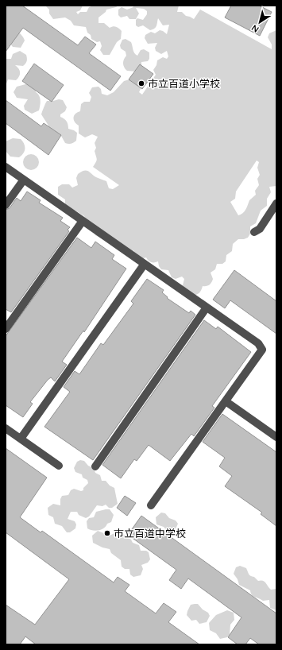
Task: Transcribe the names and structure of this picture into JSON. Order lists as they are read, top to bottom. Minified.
{"places":["市立百道小学校","市立百道中学校"],"north":"bottom left"}
